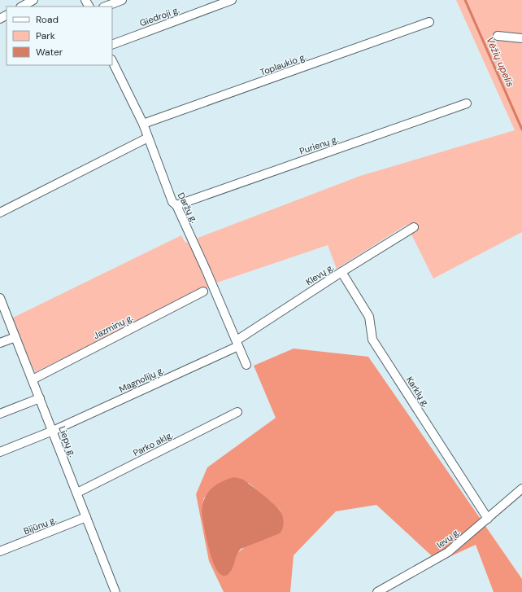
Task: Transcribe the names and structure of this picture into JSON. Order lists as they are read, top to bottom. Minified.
{"streets":{"street":["Giedroji g.","Toplaukio g.","Purienų g.","Daržų g.","Klevų g.","Jazminų g.","Magnolijų g.","Karklų g.","Liepų g.","Parko aklg.","Bijūnų g.","Ievų g."]},"crossings":[["Toplaukio g.","Daržų g."],["Purienų g.","Daržų g."],["Daržų g.","Klevų g."],["Daržų g.","Magnolijų g."],["Klevų g.","Magnolijų g."],["Klevų g.","Karklų g."],["Jazminų g.","Liepų g."],["Magnolijų g.","Liepų g."],["Karklų g.","Ievų g."],["Liepų g.","Parko aklg."],["Liepų g.","Bijūnų g."]],"water":["Vėžių upelis"],"legend":["Road","Park","Water"]}
